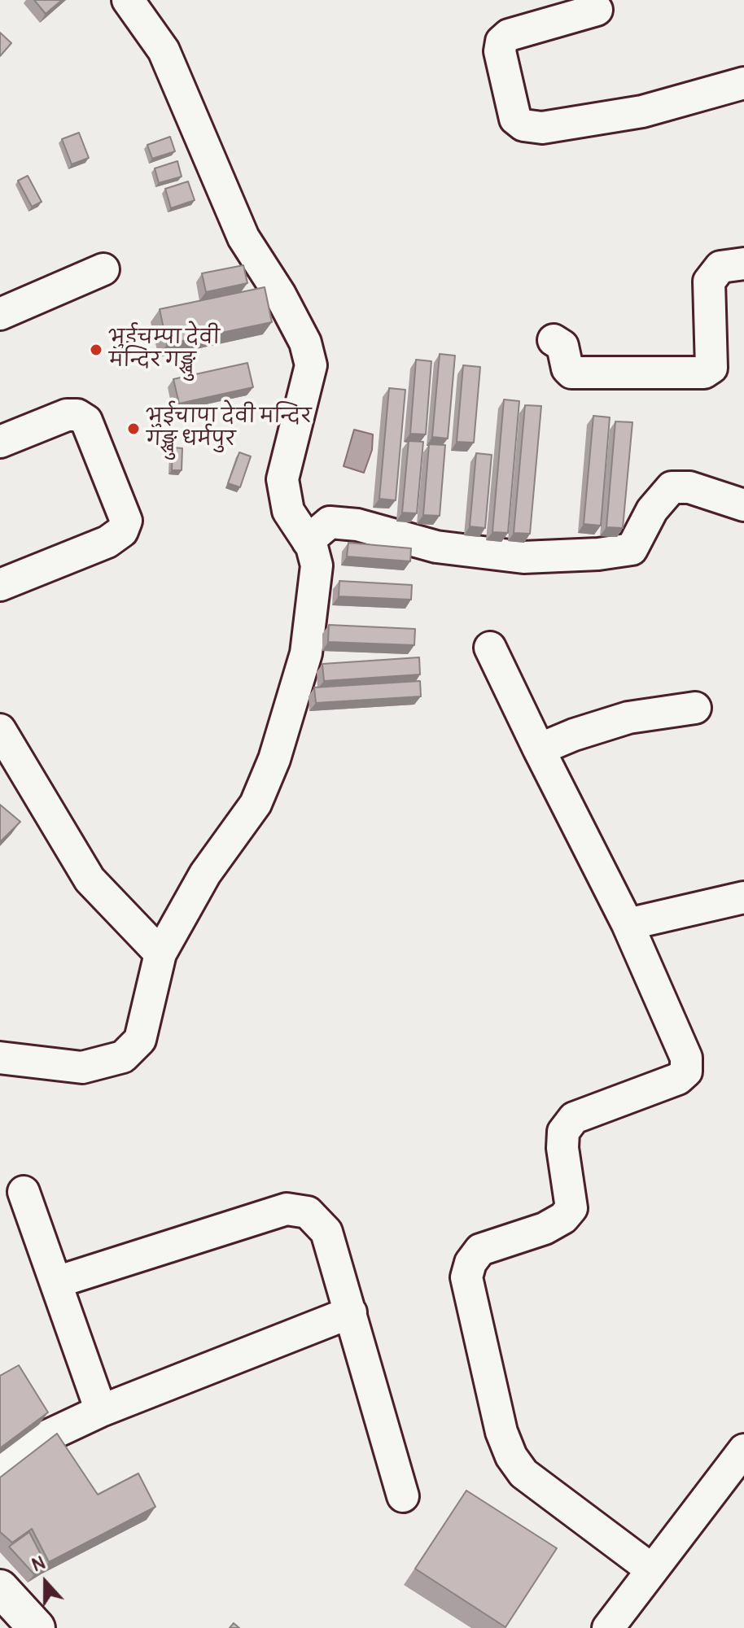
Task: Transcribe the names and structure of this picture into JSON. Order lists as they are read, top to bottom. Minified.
{"places":["भुईचम्पा देवी मन्दिर गङ्खु","भुईचापा देवी मन्दिर गङ्खु धर्मपुर"],"north":"top"}
